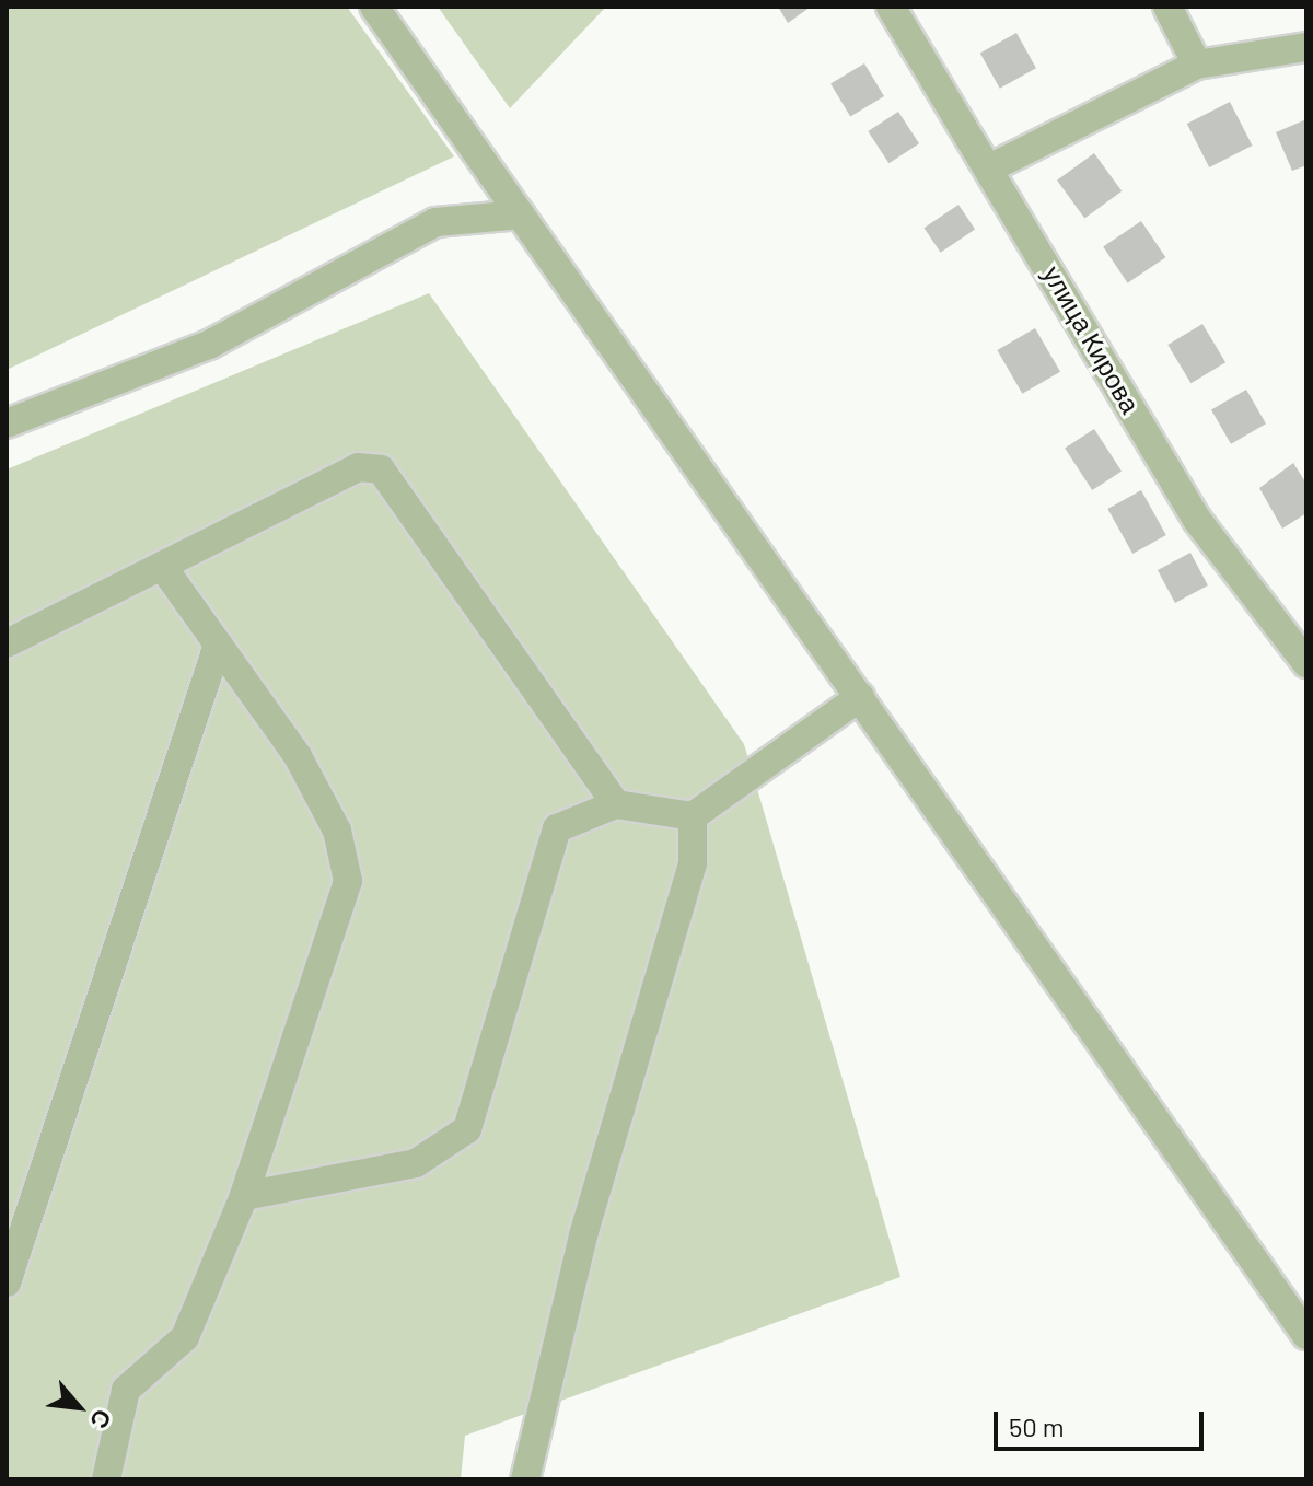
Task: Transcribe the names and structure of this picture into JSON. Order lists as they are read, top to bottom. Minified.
{"streets":{"street":["улица Кирова"]},"scale_bar":"50 m","north":"bottom right"}
